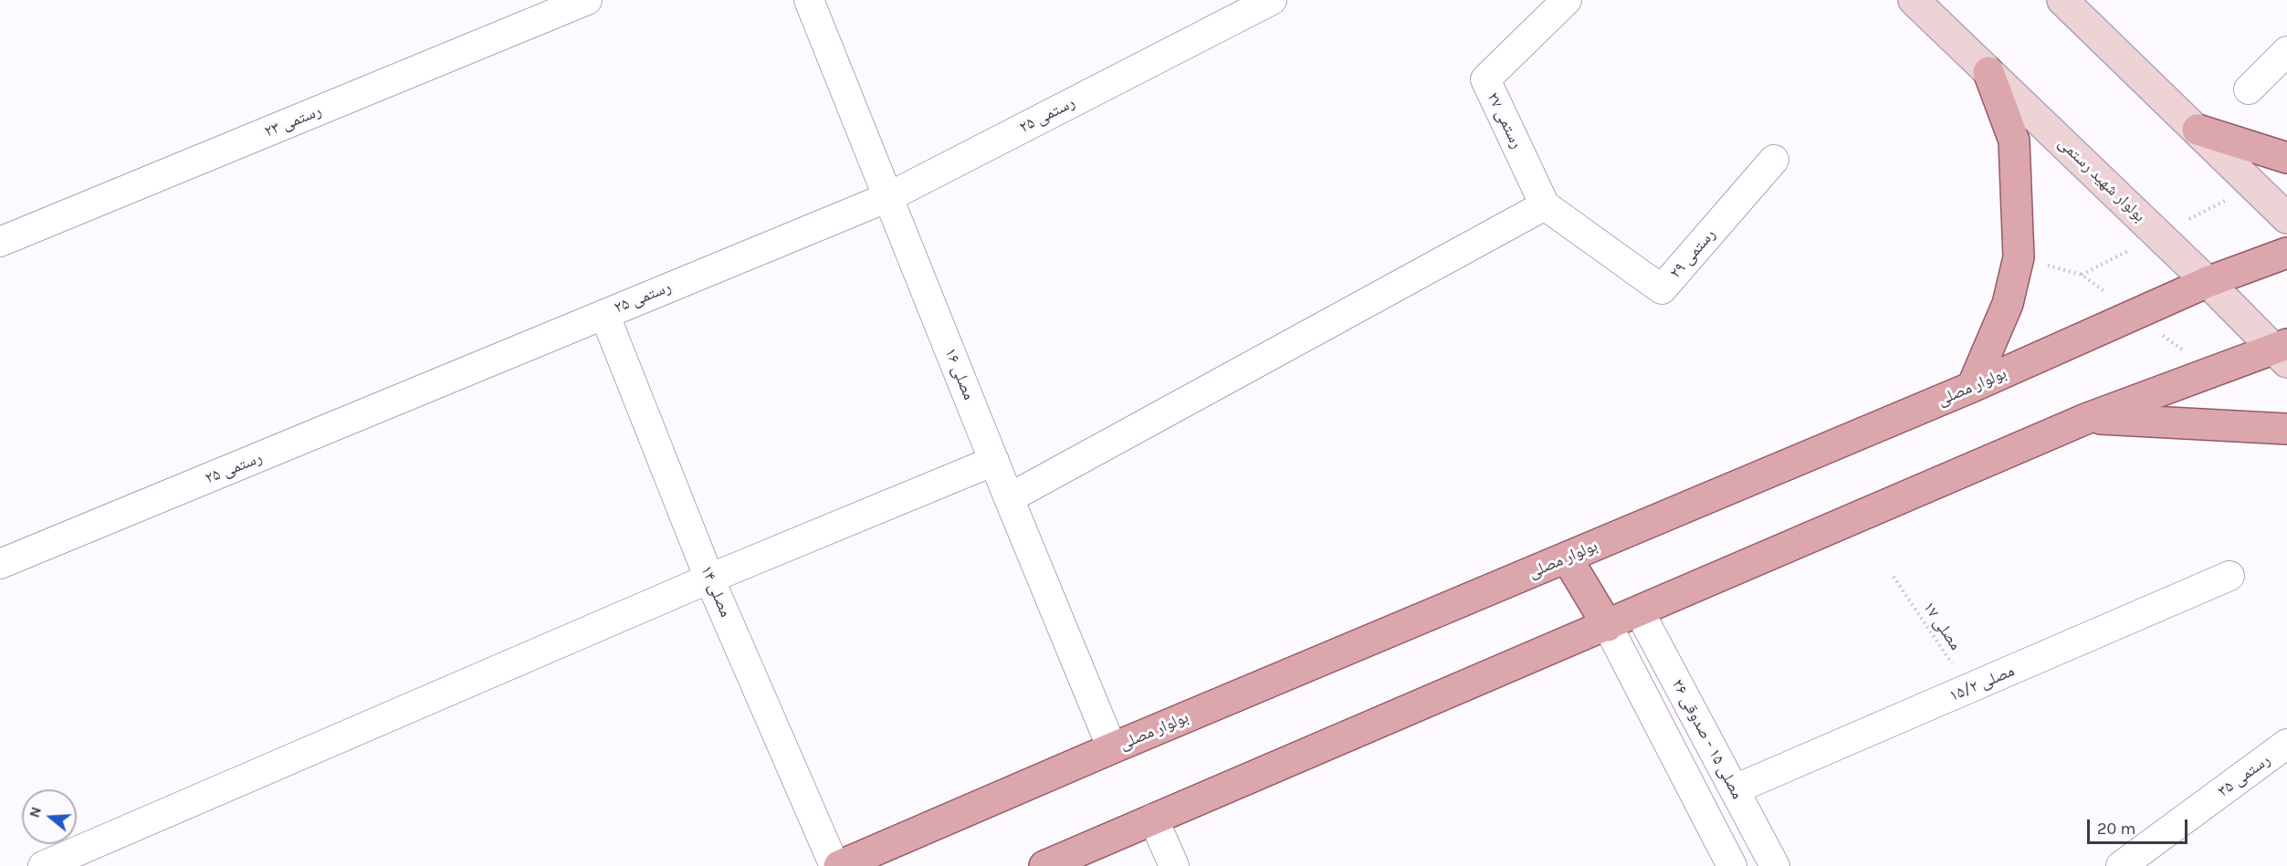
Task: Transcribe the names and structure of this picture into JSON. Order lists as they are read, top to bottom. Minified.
{"streets":{"main road":["بولوار شهید رستمی","بولوار مصلی"],"street":["رستمی ۲۵","رستمی ۲۷","رستمی ۲۳","رستمی ۲۹","مصلی ۱۶","مصلی ۱۴","مصلی ۱۵/۲","مصلی ۱۵ - صدوقی ۲۶","رستمی ۳۵"],"path":["مصلی ۱۷"]},"crossings":[["رستمی ۲۵","مصلی ۱۶"],["رستمی ۲۵","مصلی ۱۴"],["رستمی ۲۷","رستمی ۲۹"],["بولوار شهید رستمی","بولوار مصلی"],["مصلی ۱۶","بولوار مصلی"],["مصلی ۱۷","مصلی ۱۵/۲"],["مصلی ۱۵/۲","مصلی ۱۵ - صدوقی ۲۶"]],"scale_bar":"20 m","north":"left"}
